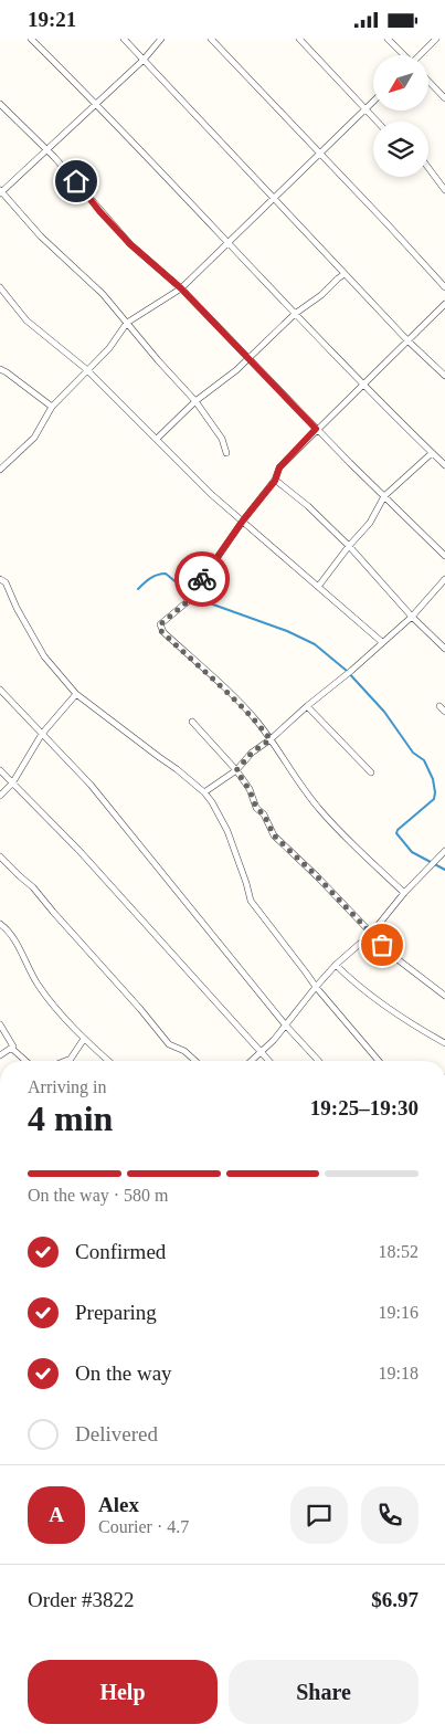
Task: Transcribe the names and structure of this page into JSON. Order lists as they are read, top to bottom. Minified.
{"north":"bottom left","page":{"status":"19:21","heading":["4 min","Arriving in","19:25–19:30"],"panel":["Alex","Courier · 4.7","Order #3822","$6.97"],"bar":"On the way · 580 m","list":[["Confirmed","18:52"],["Preparing","19:16"],["On the way","19:18"],"Delivered"],"round":"A","buttons":["Help","Share"]}}
